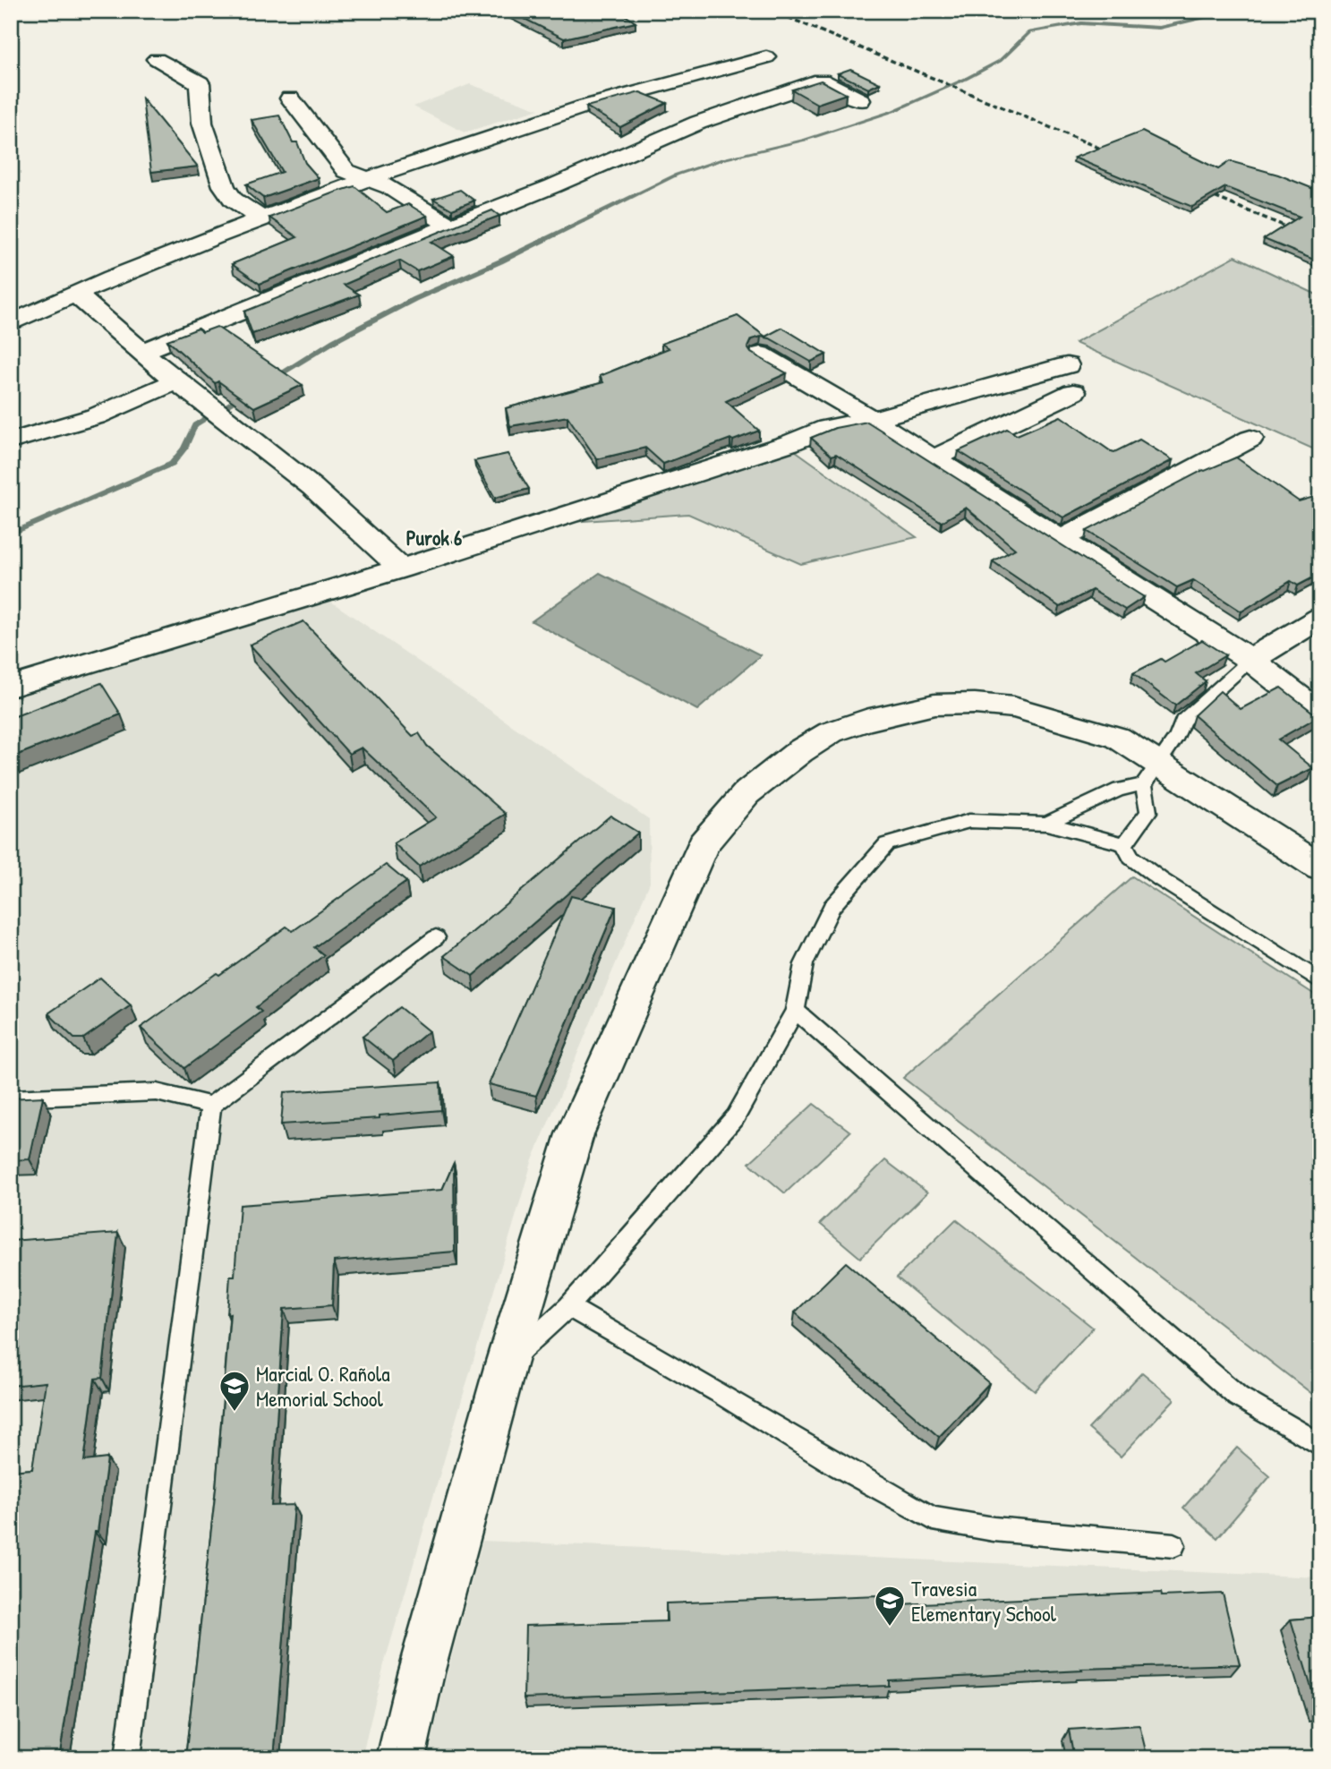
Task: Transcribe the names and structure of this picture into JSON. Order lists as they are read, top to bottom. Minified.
{"districts":["Purok 6"],"places":{"school or university":["Marcial O. Rañola Memorial School","Travesia Elementary School"]}}
